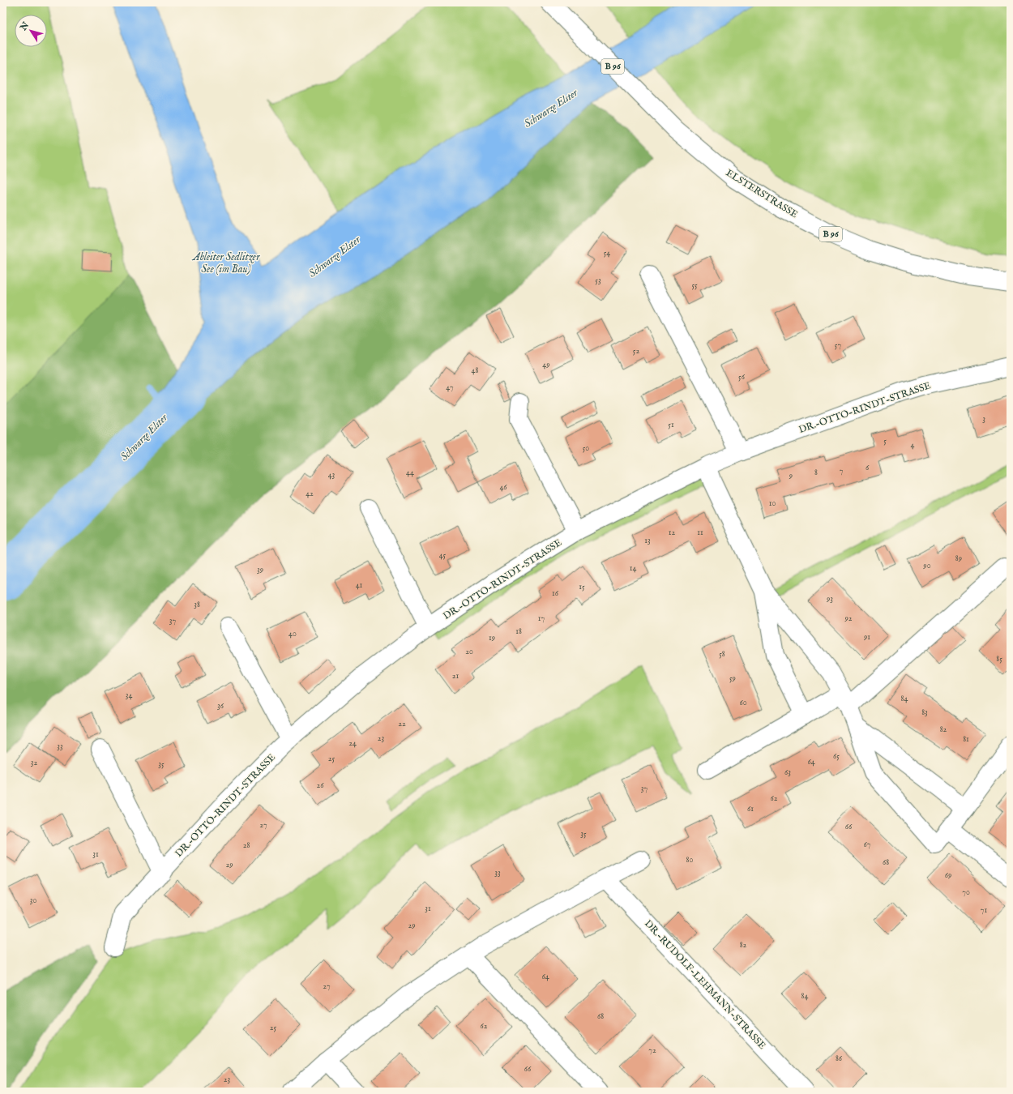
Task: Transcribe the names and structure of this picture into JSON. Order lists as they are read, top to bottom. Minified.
{"streets":{"street":["B 96","ELSTERSTRASSE","DR.-OTTO-RINDT-STRASSE","DR.-RUDOLF-LEHMANN-STRASSE"]},"water":["Schwarze Elster","Ableiter Sedlitzer See (im Bau)"],"house_numbers":["54","53","55","57","52","49","48","56","47","3","51","5","4","50","6","7","44","8","43","9","46","42","10","12","11","13","45","89","90","14","39","41","15","16","93","38","17","92","37","18","40","91","19","20","58","85","21","59","34","84","60","36","83","22","82","23","81","24","33","65","25","64","32","35","63","26","37","62","61","27","66","35","67","28","31","80","68","29","33","69","70","30","31","71","29","82","64","27","84","68","62","25","72","86","66","23"],"north":"top left"}
